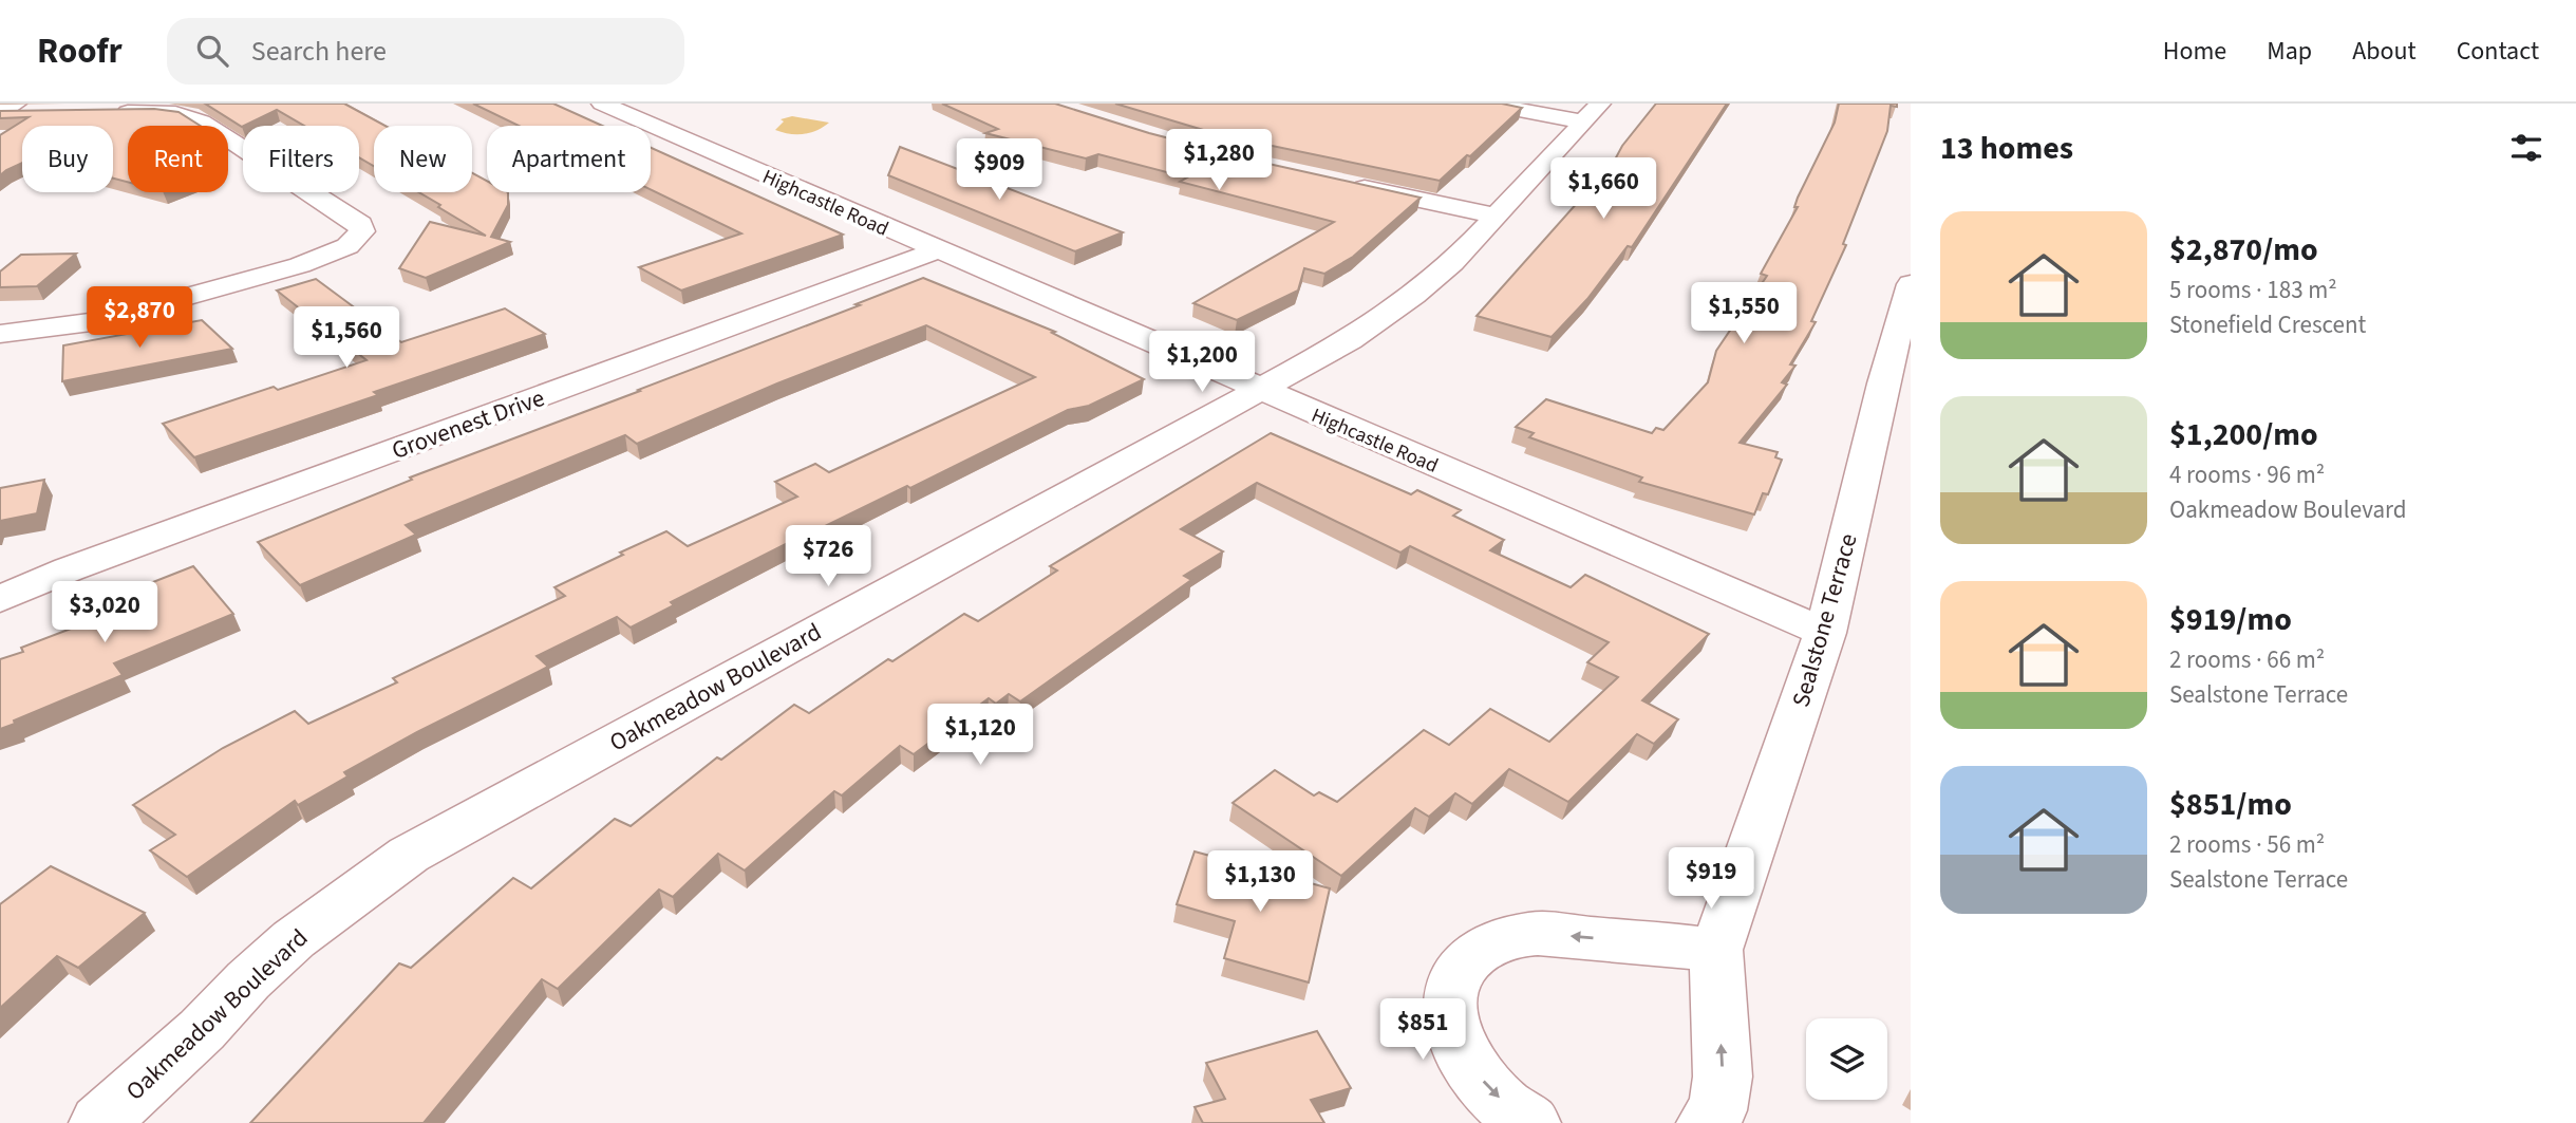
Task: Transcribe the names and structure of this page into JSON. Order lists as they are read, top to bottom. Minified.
{"streets":{"street":["Highcastle Road","Grovenest Drive","Sealstone Terrace","Oakmeadow Boulevard"]},"crossings":[["Highcastle Road","Grovenest Drive"],["Highcastle Road","Sealstone Terrace"],["Highcastle Road","Oakmeadow Boulevard"]],"page":{"header":"Roofr","search":"Search here","nav":["Home","Map","About","Contact"],"heading":"13 homes","chip":["Buy","Rent","Filters","New","Apartment"],"price":["$1,280","$909","$1,660","$1,550","$2,870","$1,560","$1,200","$726","$3,020","$1,120","$919","$1,130","$851"],"list":[{"name":"$2,870/mo","note":"5 rooms · 183 m² · Stonefield Crescent"},{"name":"$1,200/mo","note":"4 rooms · 96 m² · Oakmeadow Boulevard"},{"name":"$919/mo","note":"2 rooms · 66 m² · Sealstone Terrace"},{"name":"$851/mo","note":"2 rooms · 56 m² · Sealstone Terrace"}]}}
